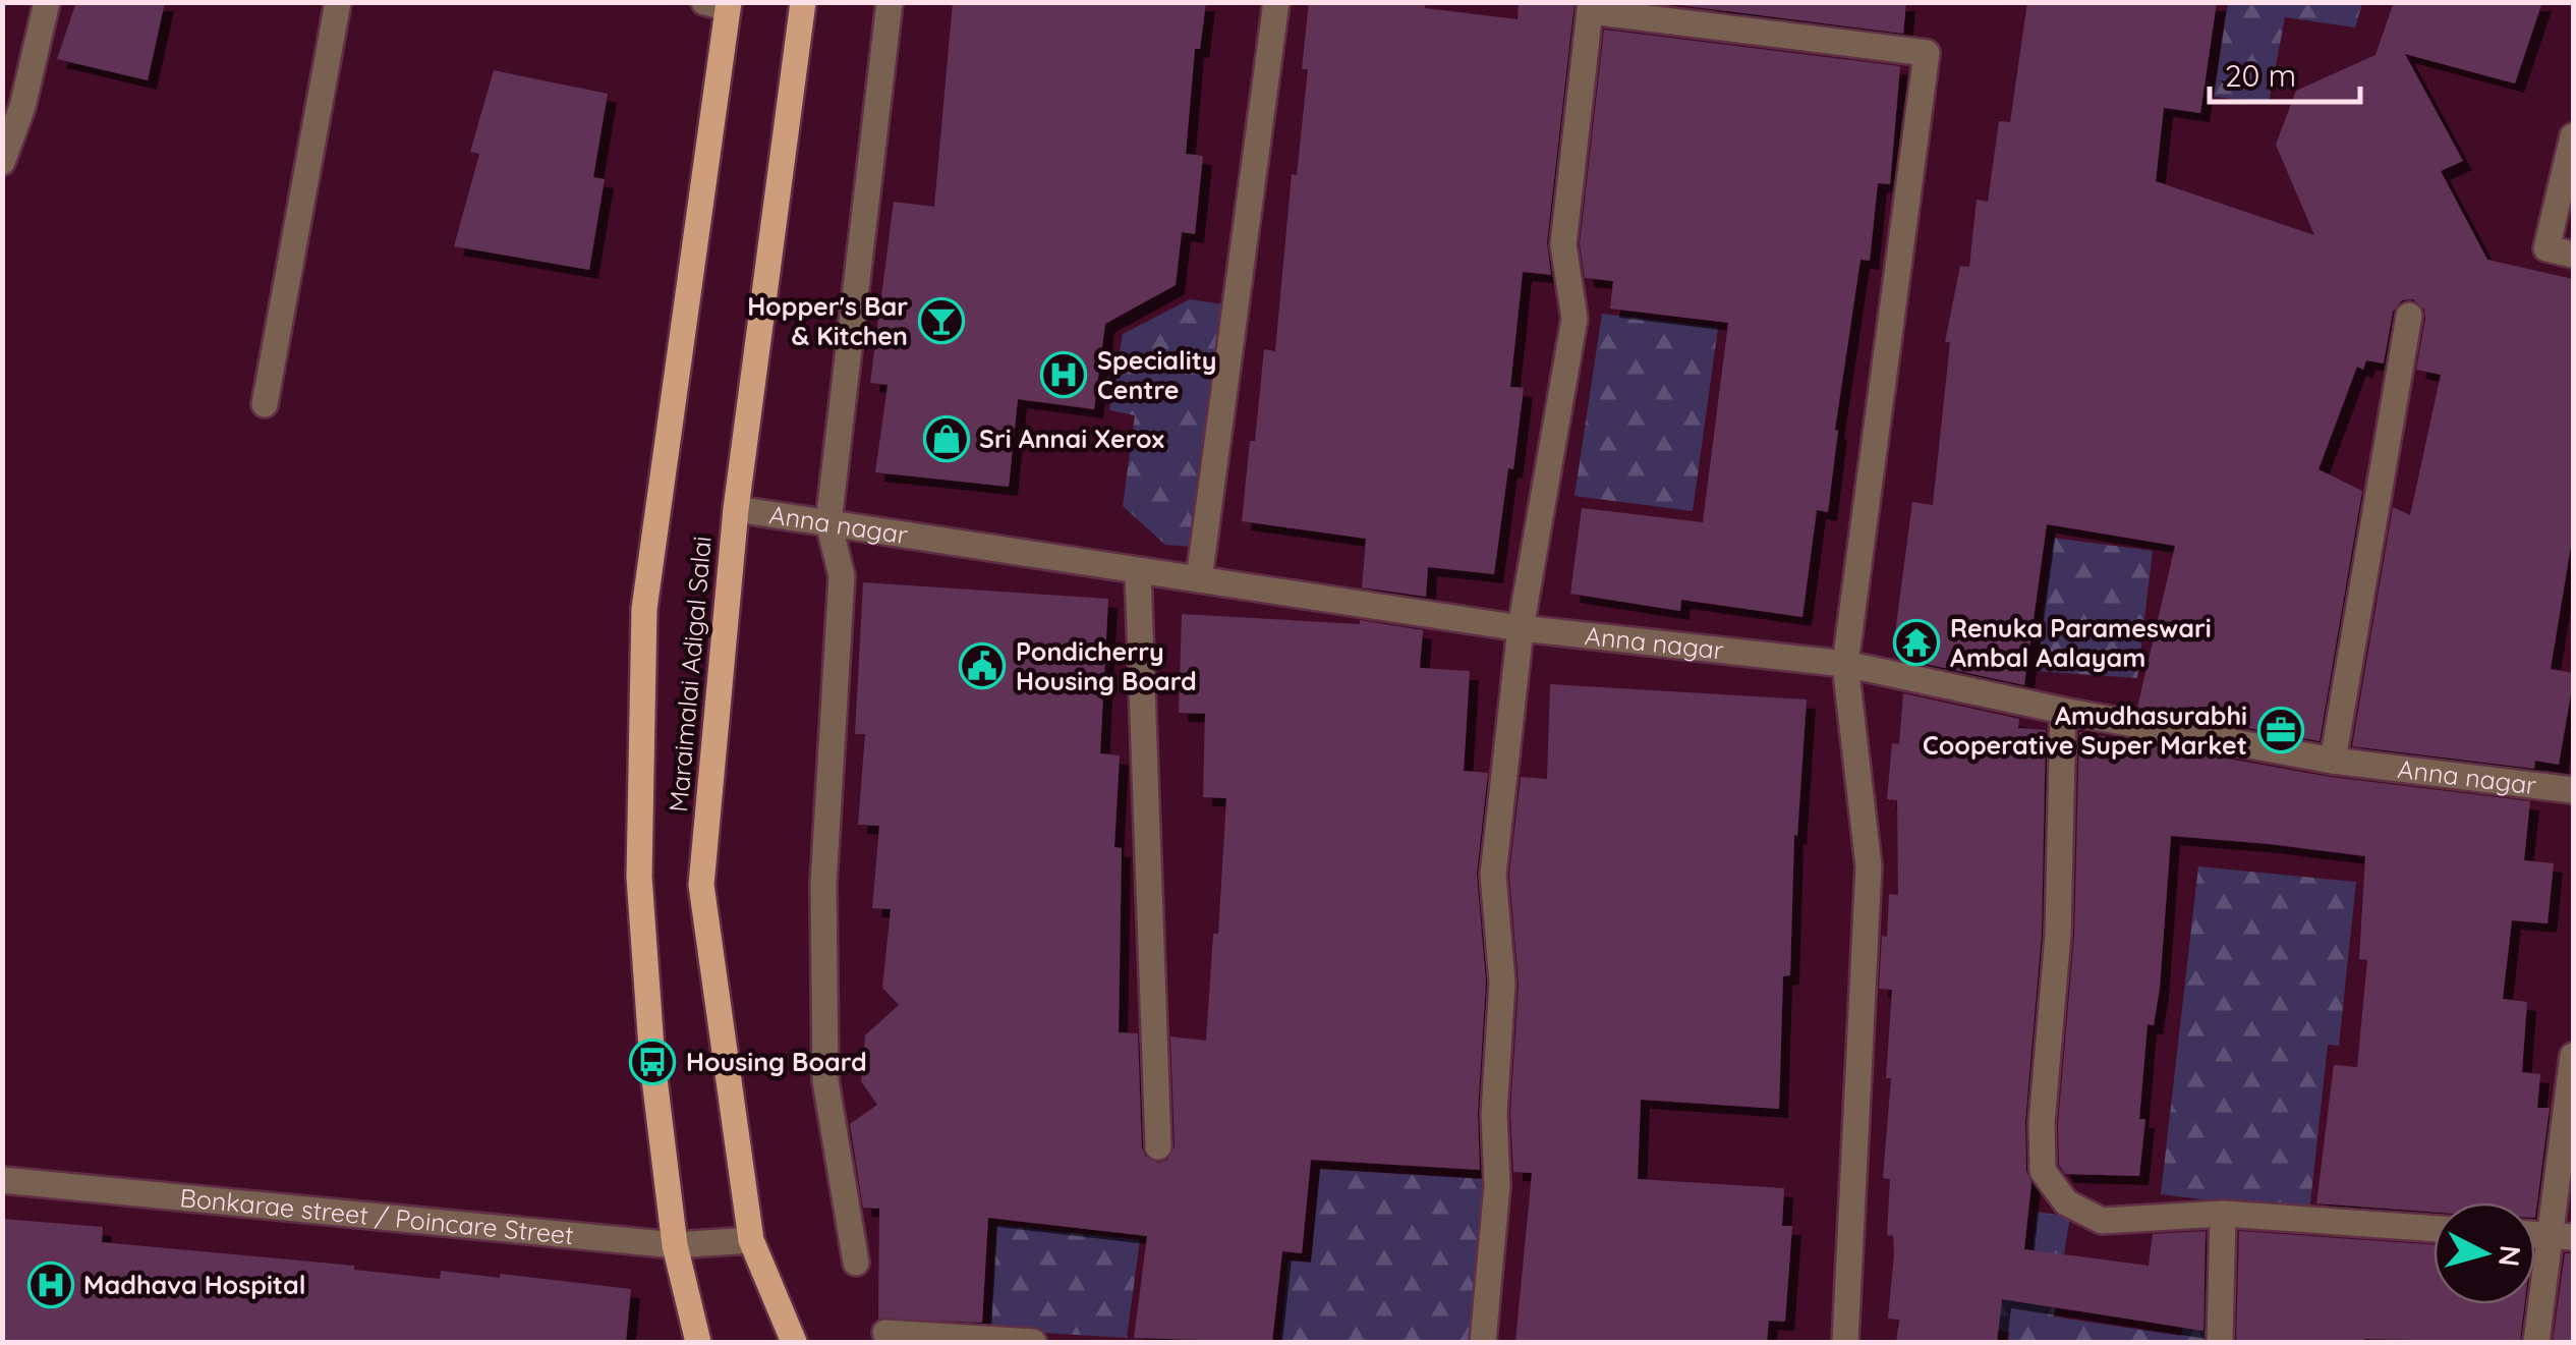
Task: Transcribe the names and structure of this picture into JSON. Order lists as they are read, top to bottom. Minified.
{"streets":{"main road":["Maraimalai Adigal Salai"],"street":["Anna nagar","Bonkarae street / Poincare Street"]},"crossings":[["Anna nagar","Maraimalai Adigal Salai"],["Maraimalai Adigal Salai","Bonkarae street / Poincare Street"]],"places":{"bar":["Hopper's Bar & Kitchen"],"hospital":["Speciality Centre","Madhava Hospital"],"shop":["Sri Annai Xerox"],"temple":["Renuka Parameswari Ambal Aalayam"],"public building":["Pondicherry Housing Board"],"office":["Amudhasurabhi Cooperative Super Market"],"bus stop":["Housing Board"]},"scale_bar":"20 m","north":"right"}
